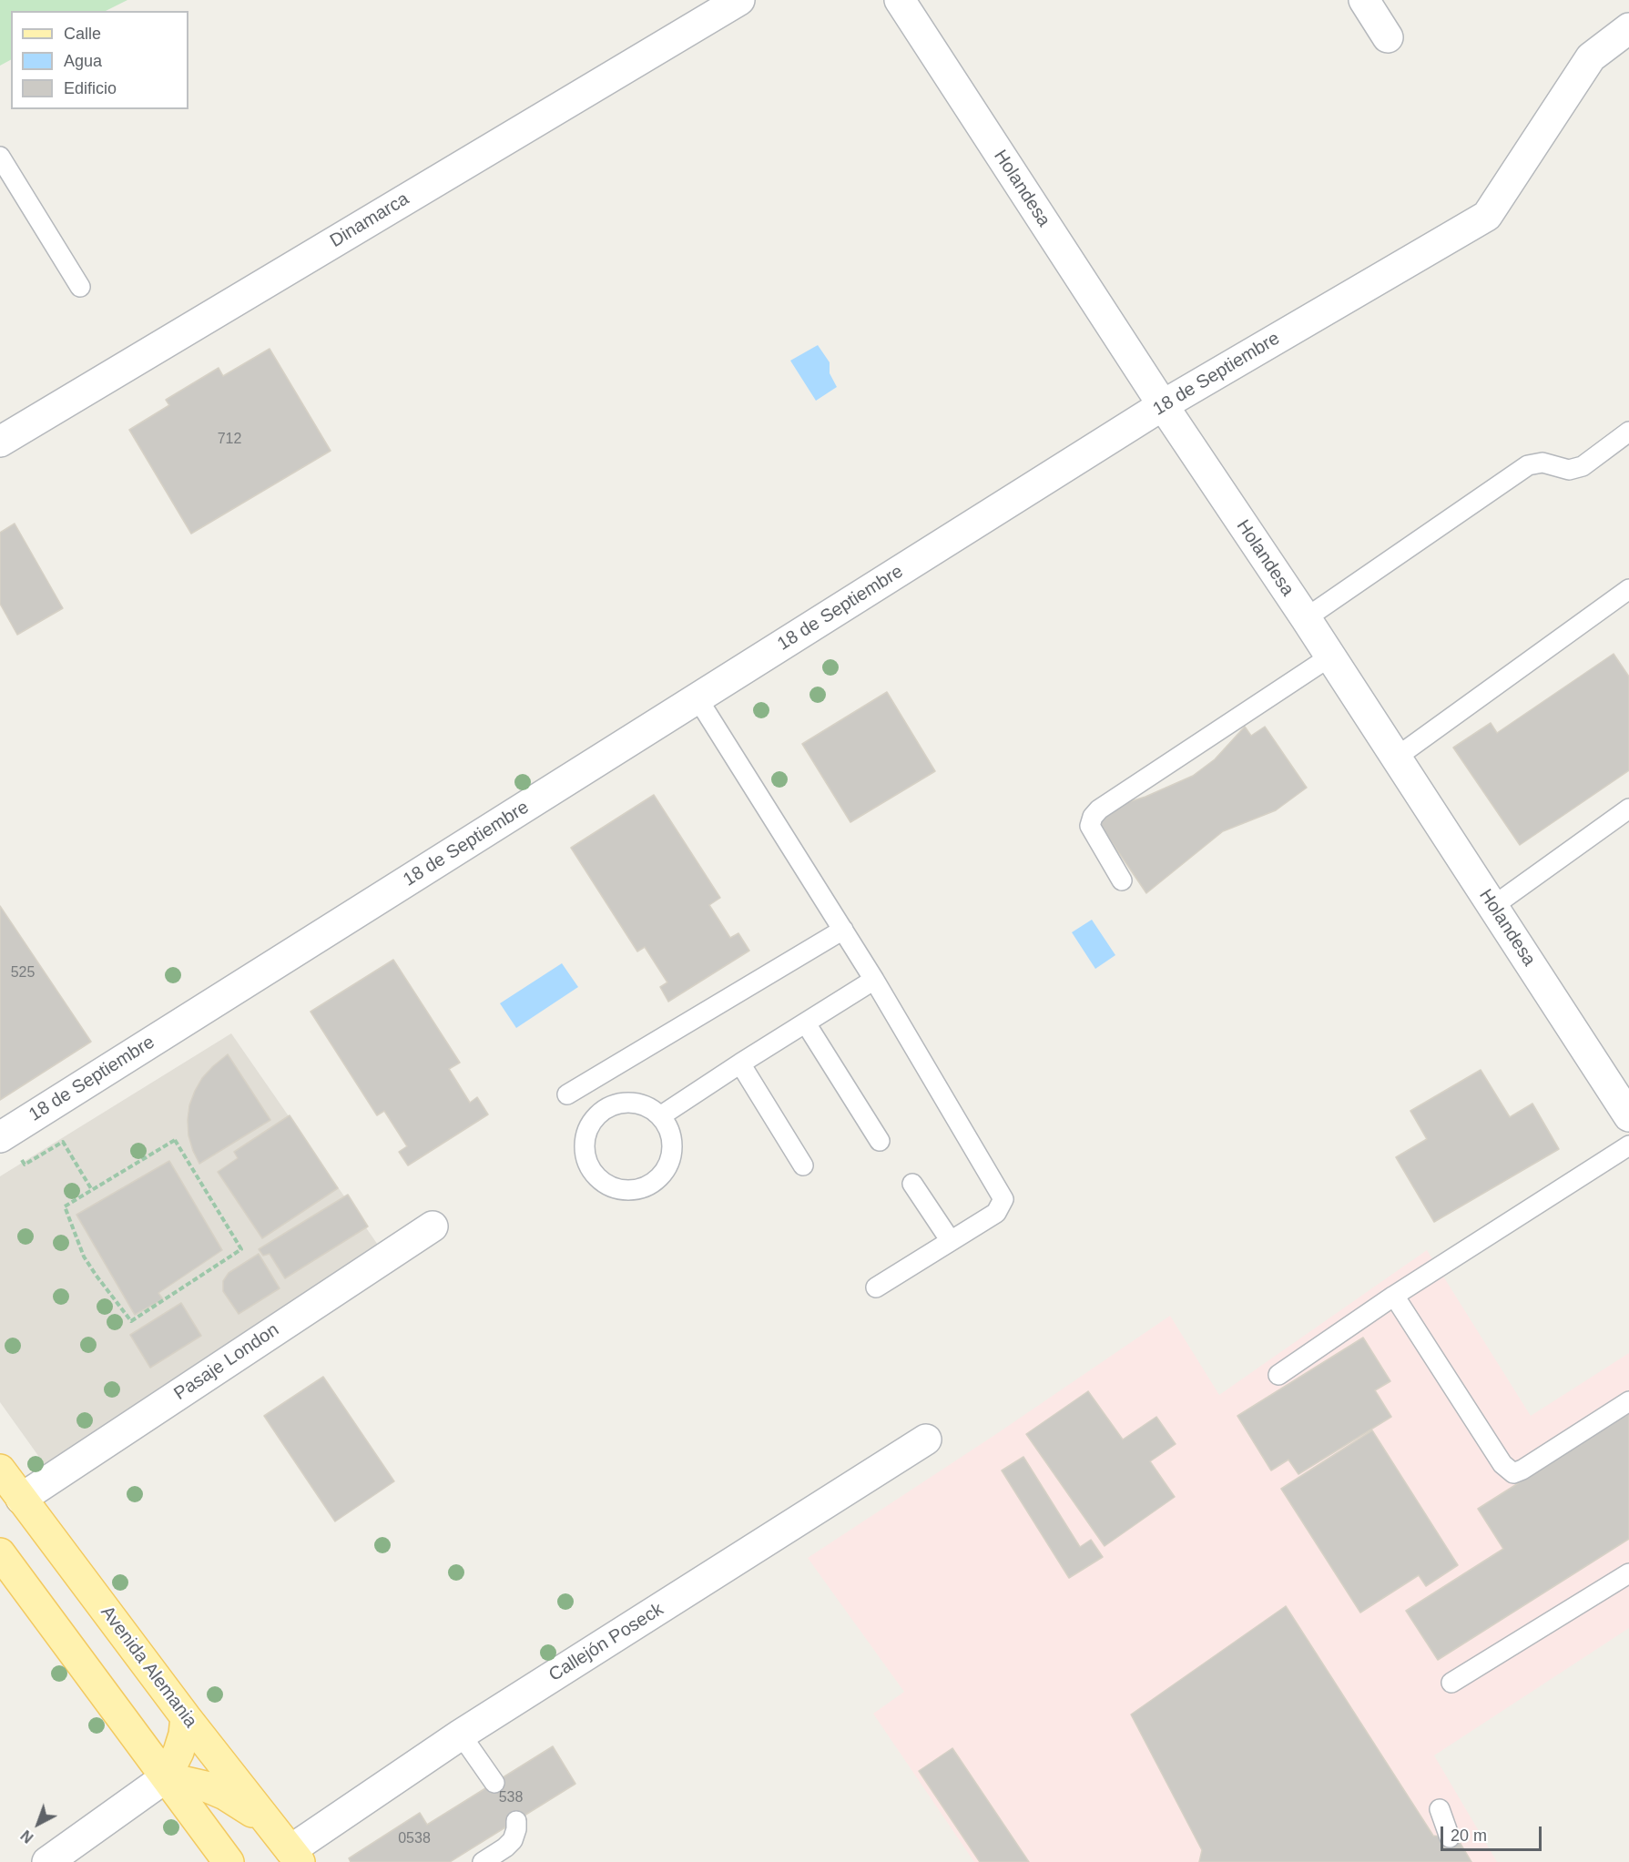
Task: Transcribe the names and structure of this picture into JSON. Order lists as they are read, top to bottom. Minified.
{"streets":{"main road":["Avenida Alemania"],"street":["Holandesa","Dinamarca","18 de Septiembre","Pasaje London","Callejón Poseck"]},"crossings":[["Holandesa","18 de Septiembre"],["Pasaje London","Avenida Alemania"],["Callejón Poseck","Avenida Alemania"]],"house_numbers":["712","525","538","0538"],"legend":["Calle","Agua","Edificio"],"scale_bar":"20 m","north":"bottom left"}
